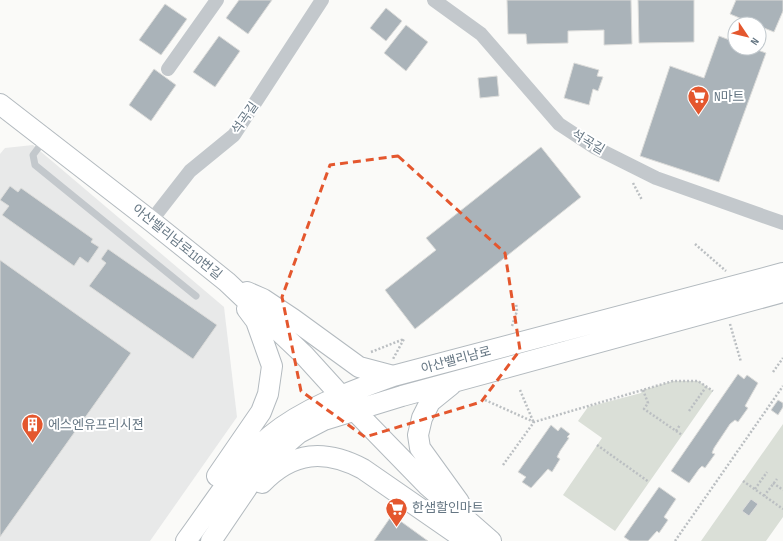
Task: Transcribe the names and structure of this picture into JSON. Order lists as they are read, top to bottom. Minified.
{"streets":{"street":["석곡길","아산밸리남로110번길","아산밸리남로"]},"crossings":[["석곡길","아산밸리남로110번길"],["아산밸리남로110번길","아산밸리남로"]],"places":{"supermarket":["N마트","한샘할인마트"],"building":["에스엔유프리시젼"]},"north":"bottom right"}
